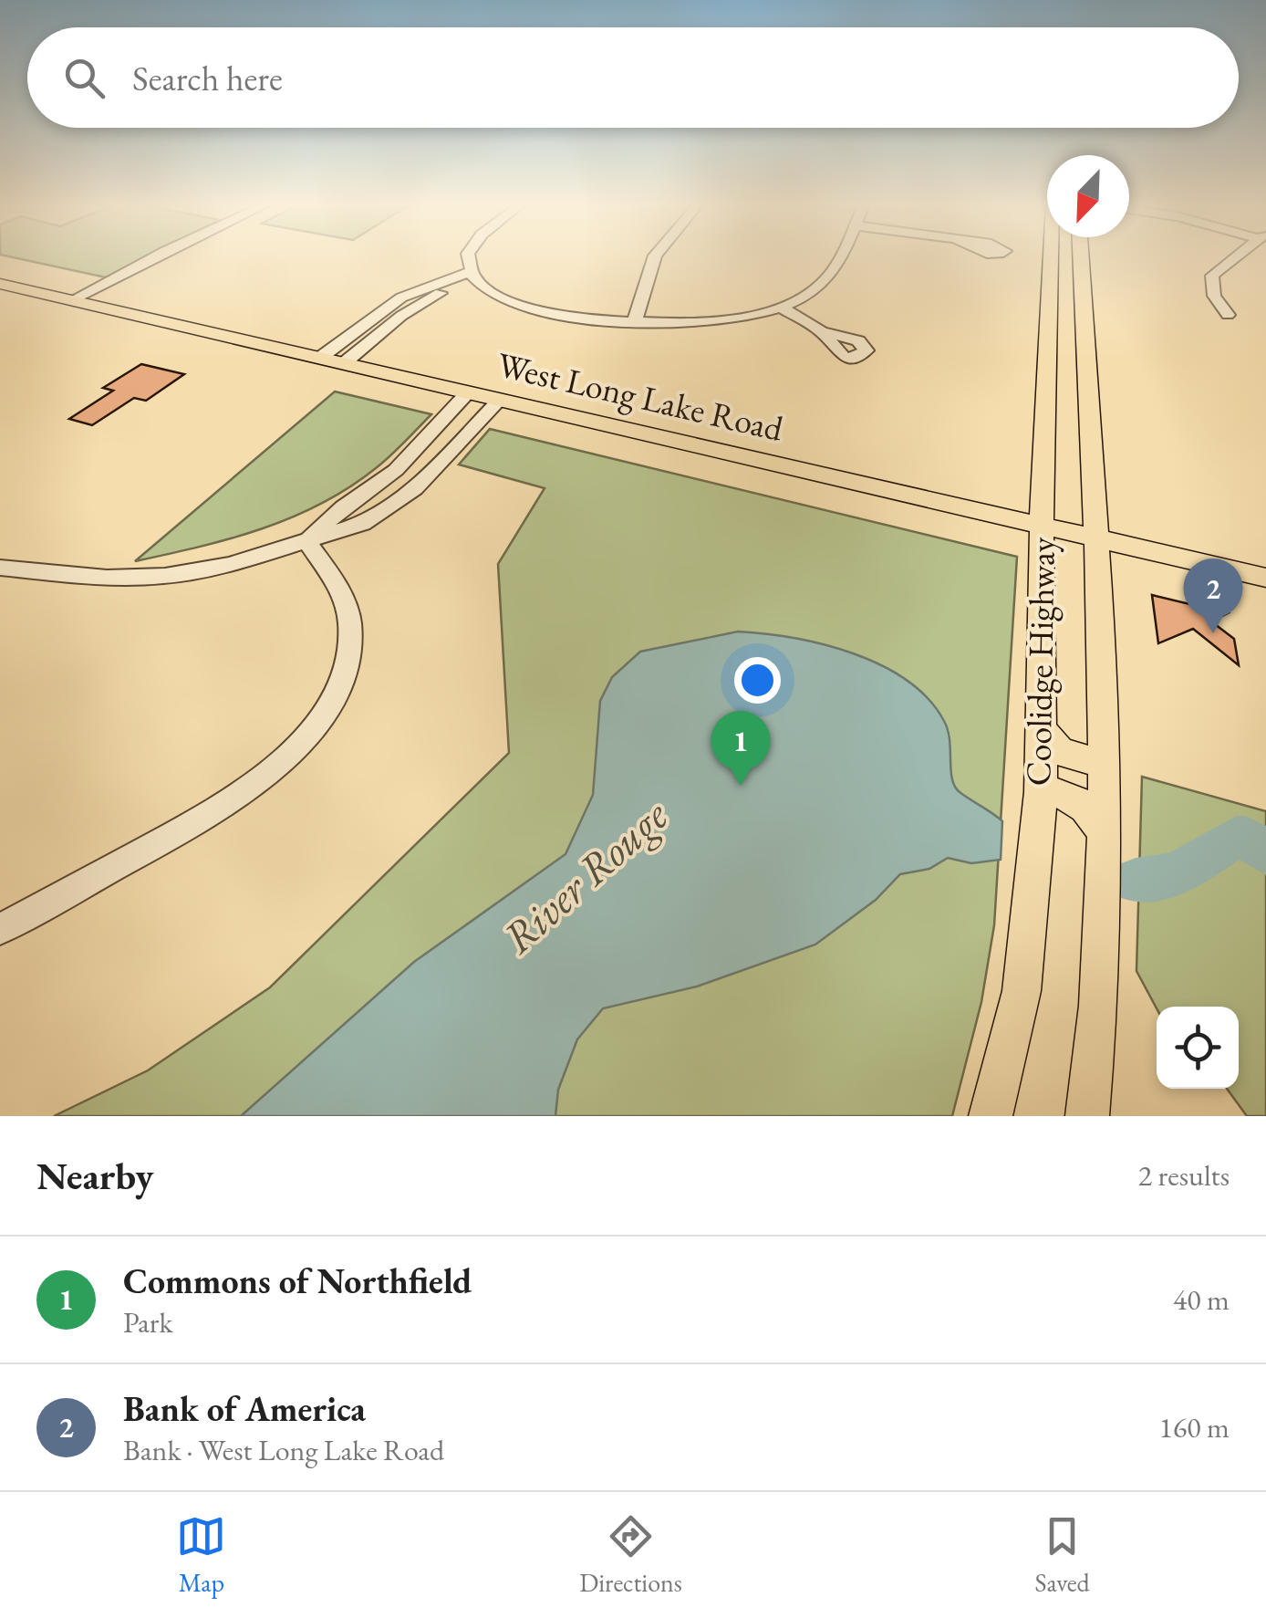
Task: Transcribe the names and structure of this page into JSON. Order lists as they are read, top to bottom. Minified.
{"streets":{"main road":["West Long Lake Road","Coolidge Highway"]},"crossings":[["West Long Lake Road","Coolidge Highway"]],"water":["River Rouge"],"north":"bottom left","page":{"search":"Search here","pins":["2","1"],"heading":["Nearby","2 results"],"list":[{"mark":"1","name":"Commons of Northfield","note":"Park","value":"40 m"},{"mark":"2","name":"Bank of America","note":"Bank · West Long Lake Road","value":"160 m"}],"nav":["Map","Directions","Saved"]}}
